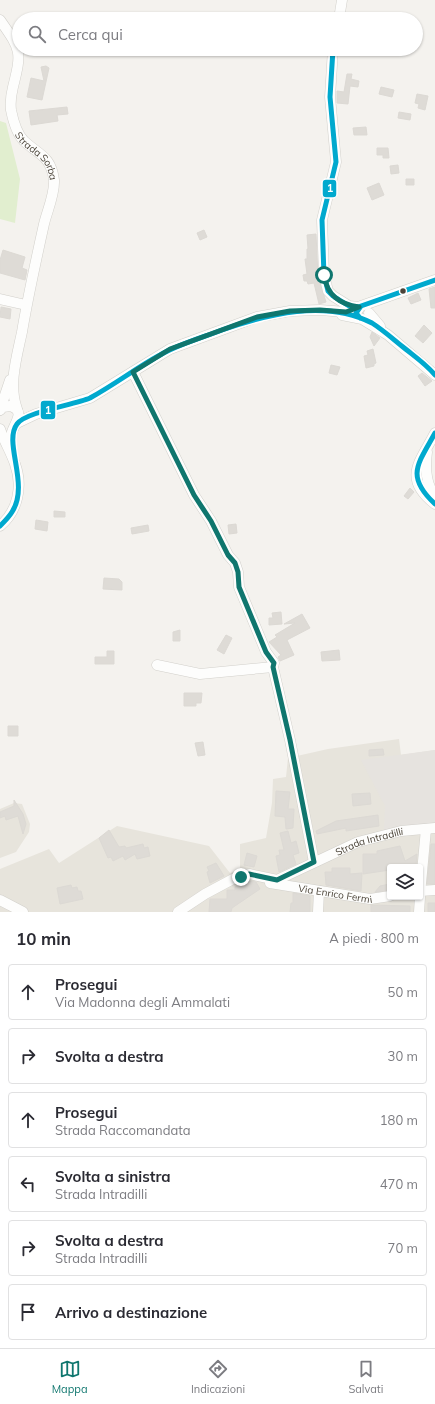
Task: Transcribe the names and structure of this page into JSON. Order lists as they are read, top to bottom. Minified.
{"streets":{"street":["Strada Sorba","Strada Intradilli","Via Enrico Fermi"]},"crossings":[["Strada Intradilli","Via Enrico Fermi"]],"lines":["transit line 1"],"page":{"search":"Cerca qui","heading":["10 min","A piedi · 800 m"],"list":[["Prosegui","Via Madonna degli Ammalati","50 m"],["Svolta a destra","30 m"],["Prosegui","Strada Raccomandata","180 m"],["Svolta a sinistra","Strada Intradilli","470 m"],["Svolta a destra","Strada Intradilli","70 m"],"Arrivo a destinazione"],"nav":["Mappa","Indicazioni","Salvati"]}}
